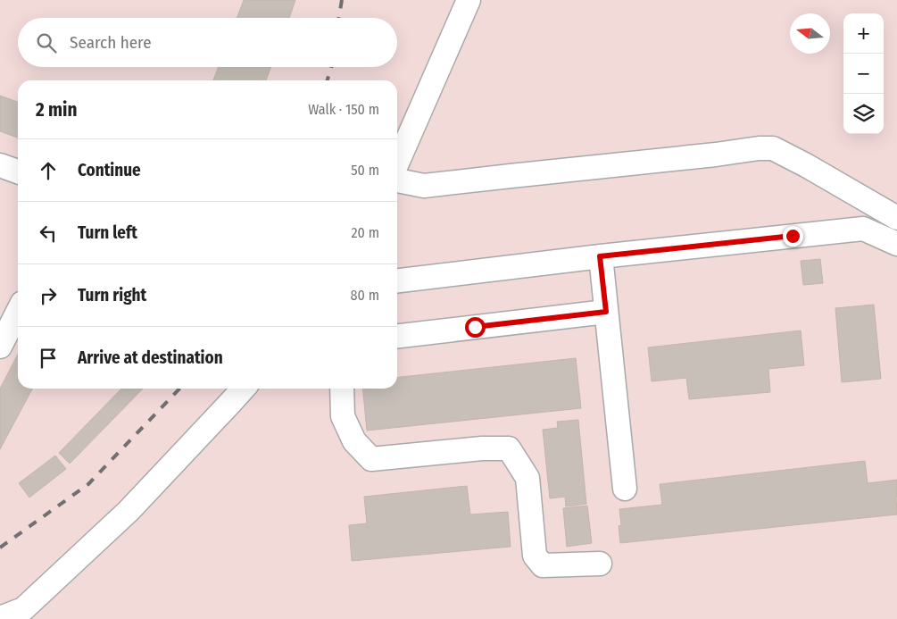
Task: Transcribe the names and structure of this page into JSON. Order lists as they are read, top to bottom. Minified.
{"north":"left","page":{"map_buttons":["+","−"],"search":"Search here","heading":["2 min","Walk · 150 m"],"list":[["Continue","50 m"],["Turn left","20 m"],["Turn right","80 m"],"Arrive at destination"]}}
